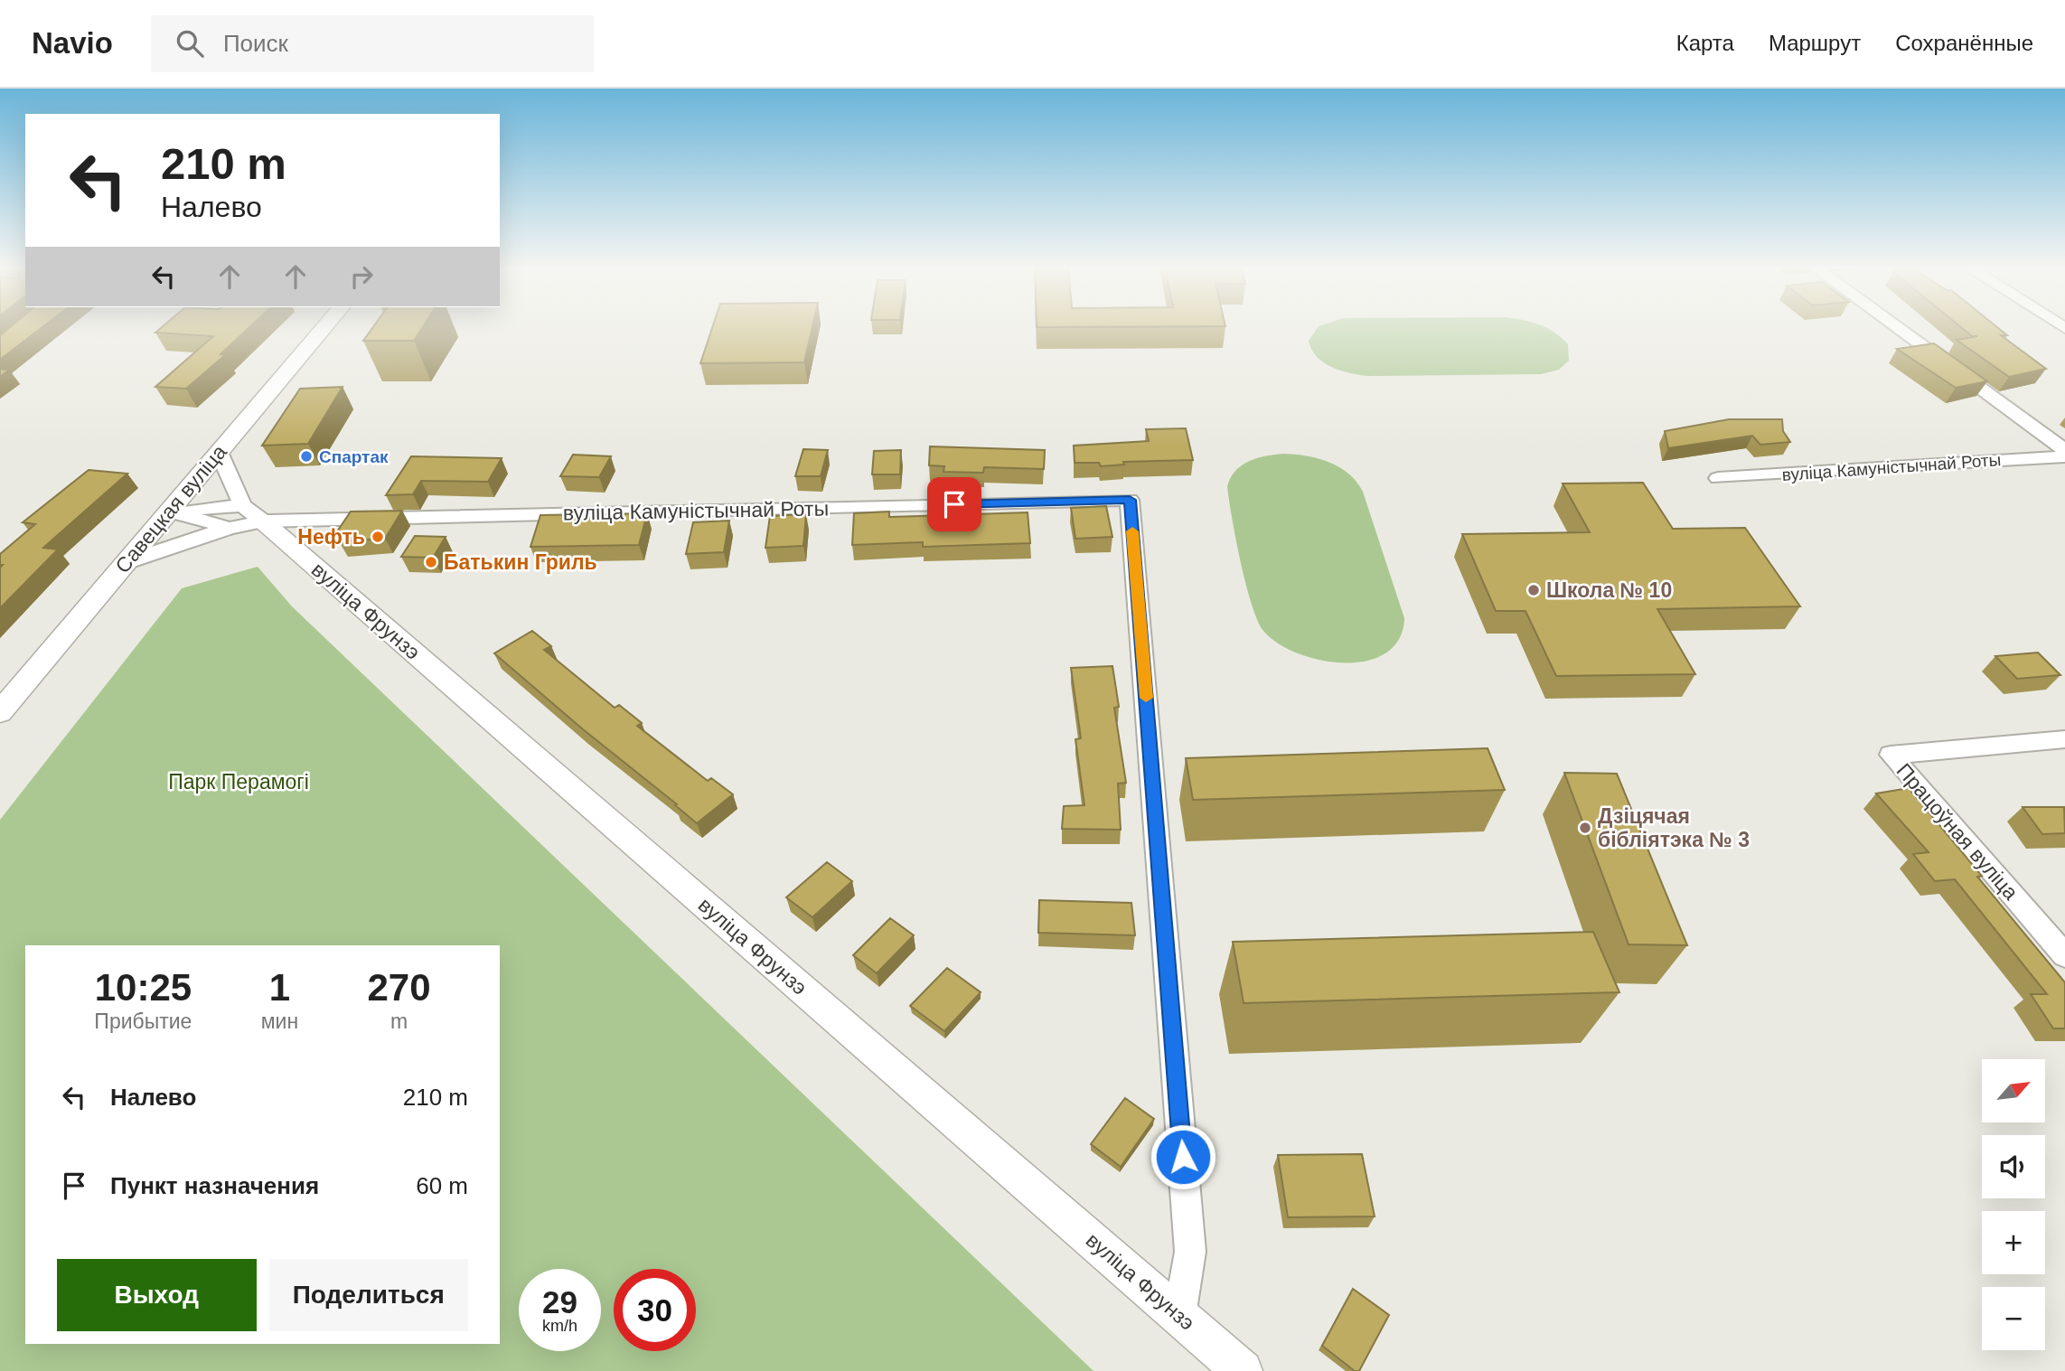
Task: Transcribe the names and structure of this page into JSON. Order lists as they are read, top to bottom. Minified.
{"streets":{"street":["вуліца Камуністычнай Роты","Савецкая вуліца","вуліца Фрунзэ","Працоўная вуліца"]},"crossings":[["вуліца Камуністычнай Роты","вуліца Фрунзэ"],["Савецкая вуліца","вуліца Фрунзэ"]],"parks":["Парк Перамогі"],"places":["Спартак","Нефть","Батькин Гриль","Школа № 10","Дзіцячая бібліятэка № 3"],"north":"top right","page":{"header":"Navio","search":"Поиск","nav":["Карта","Маршрут","Сохранённые"],"turn":["210 m","Налево"],"eta":["10:25","Прибытие","1","мин","270","m"],"list":[{"name":"Налево","value":"210 m"},{"name":"Пункт назначения","value":"60 m"}],"map_buttons":["+","−"],"buttons":["Выход","Поделиться"],"speed":"29 km/h","limit":"30"}}
